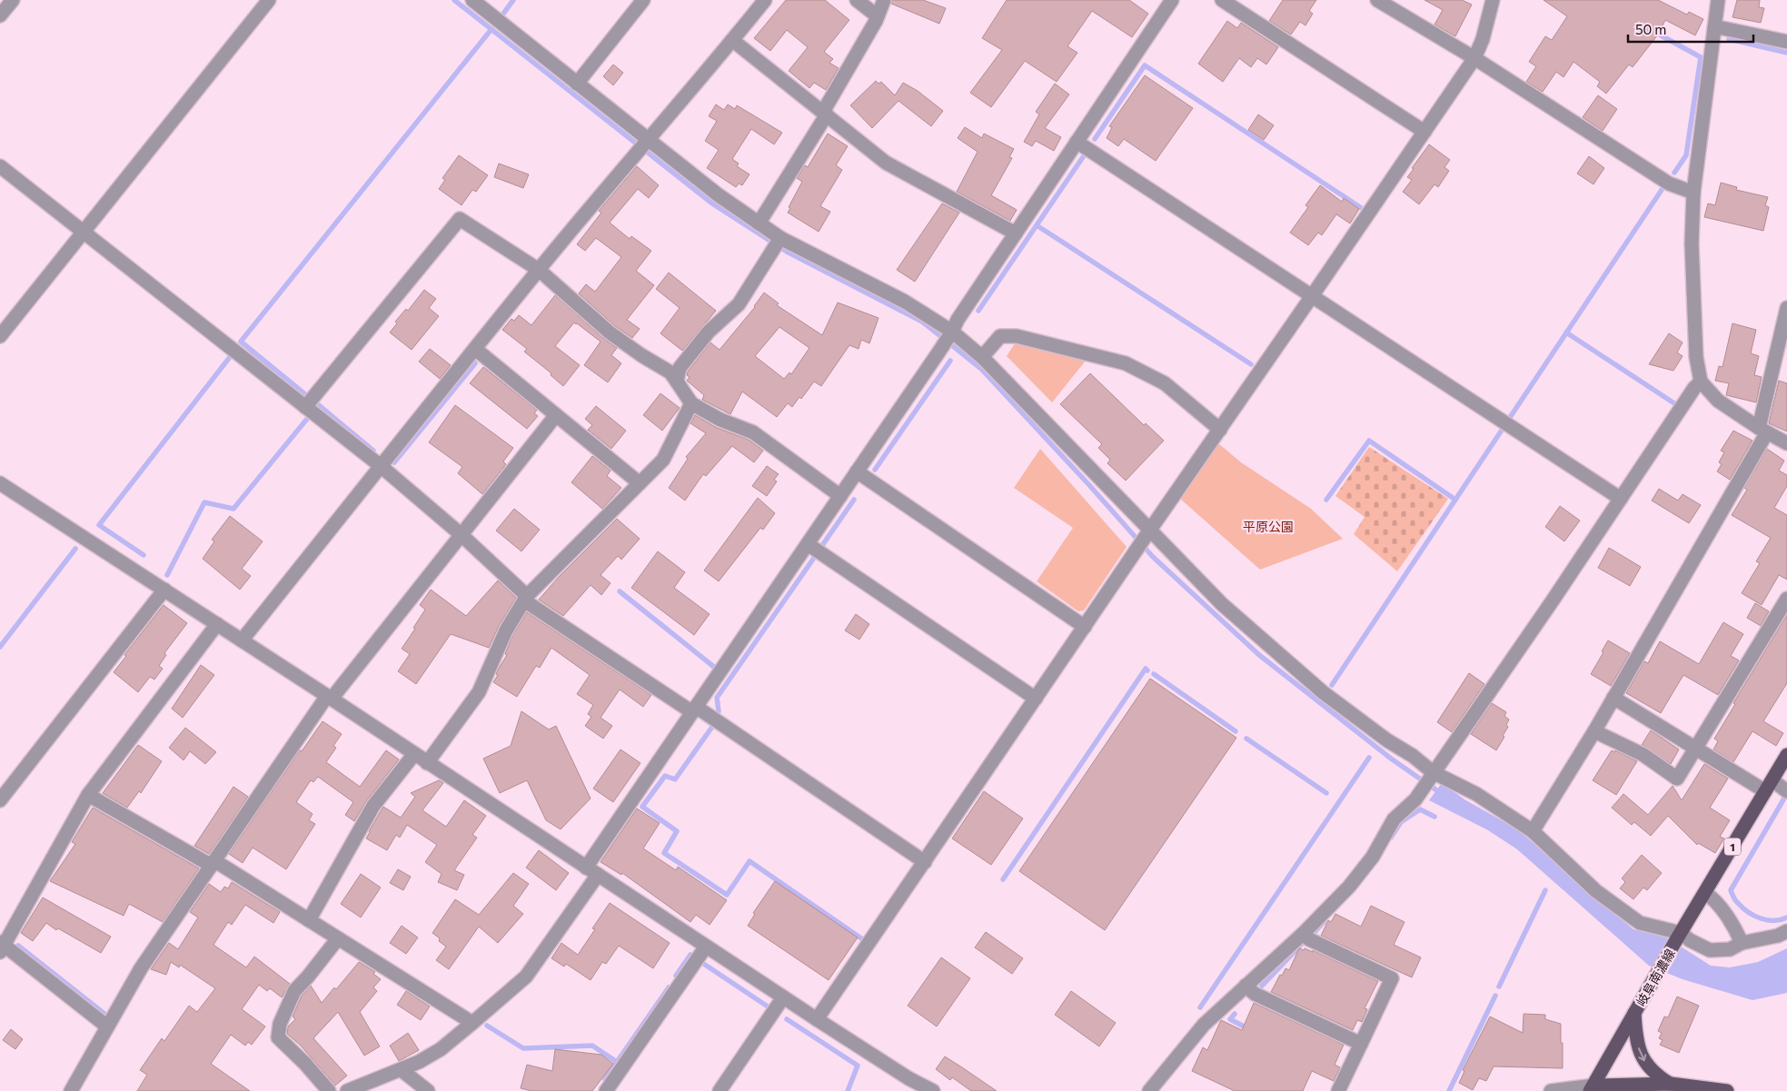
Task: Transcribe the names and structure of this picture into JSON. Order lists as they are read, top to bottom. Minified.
{"streets":{"main road":["1","岐阜南濃線"]},"parks":["平原公園"],"scale_bar":"50 m"}
